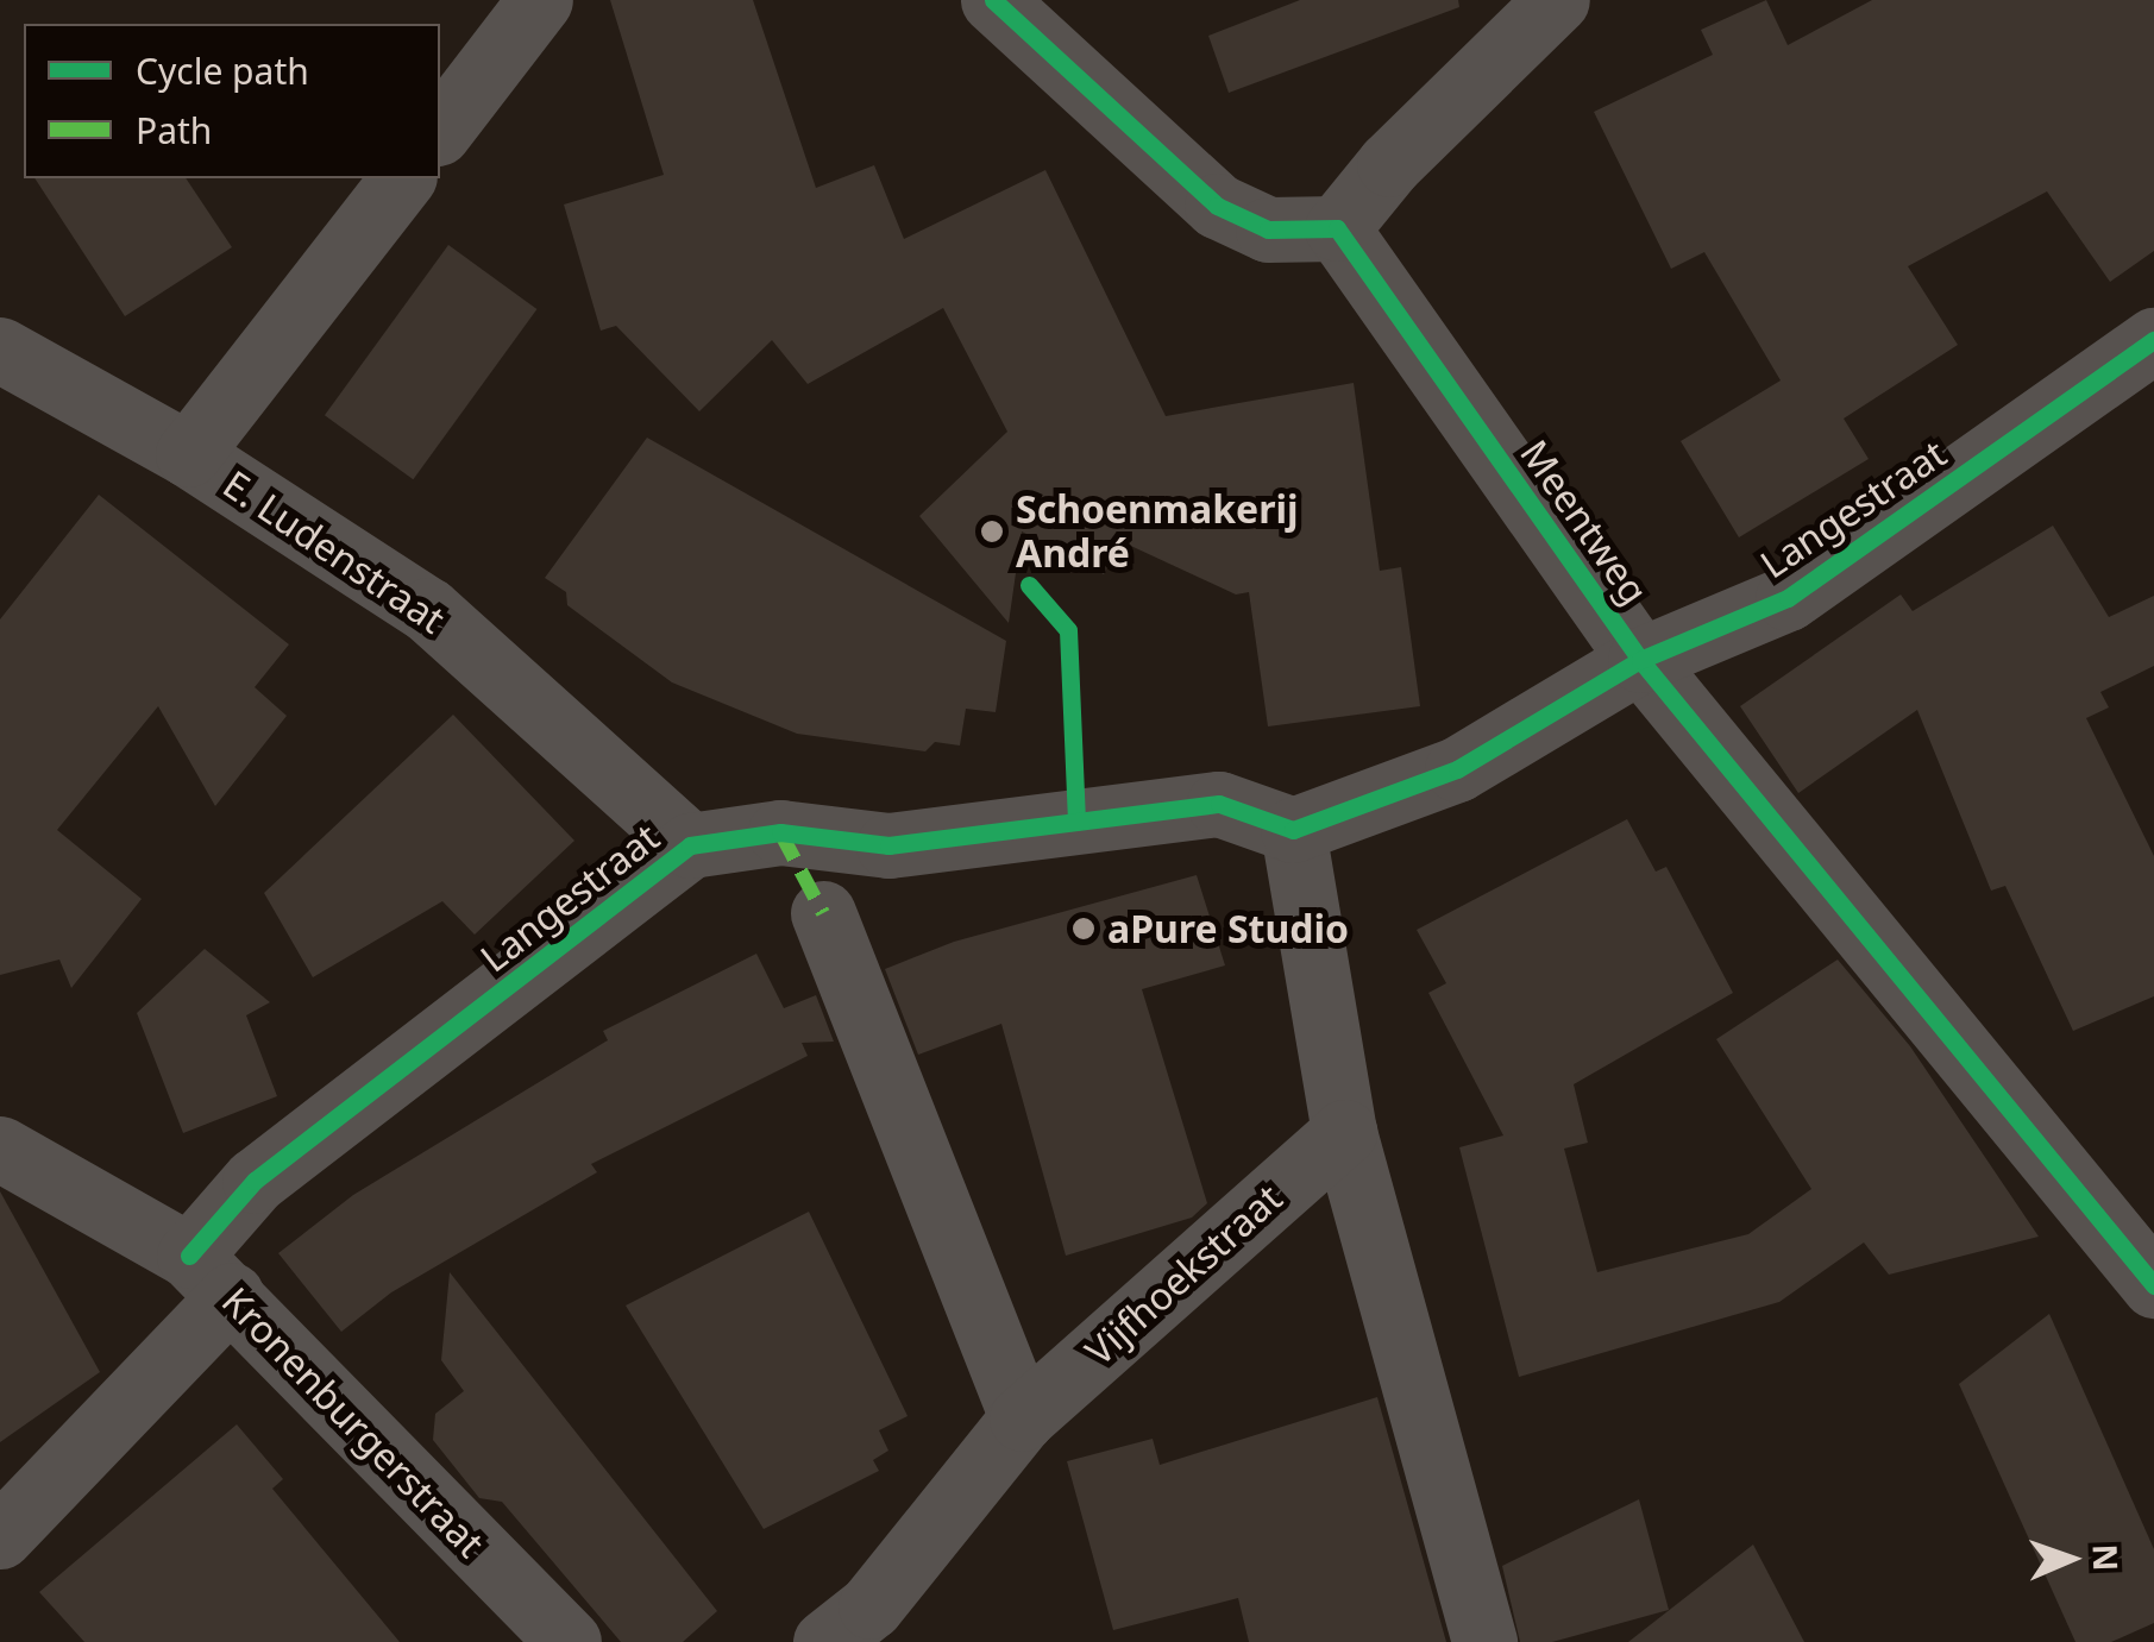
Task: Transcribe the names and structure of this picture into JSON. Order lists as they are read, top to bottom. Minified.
{"streets":{"street":["Langestraat","Meentweg","E. Ludenstraat","Vijfhoekstraat","Kronenburgerstraat"]},"crossings":[["Langestraat","Meentweg"],["Langestraat","E. Ludenstraat"],["Langestraat","Kronenburgerstraat"]],"places":["Schoenmakerij André","aPure Studio"],"legend":["Cycle path","Path"],"north":"right"}
